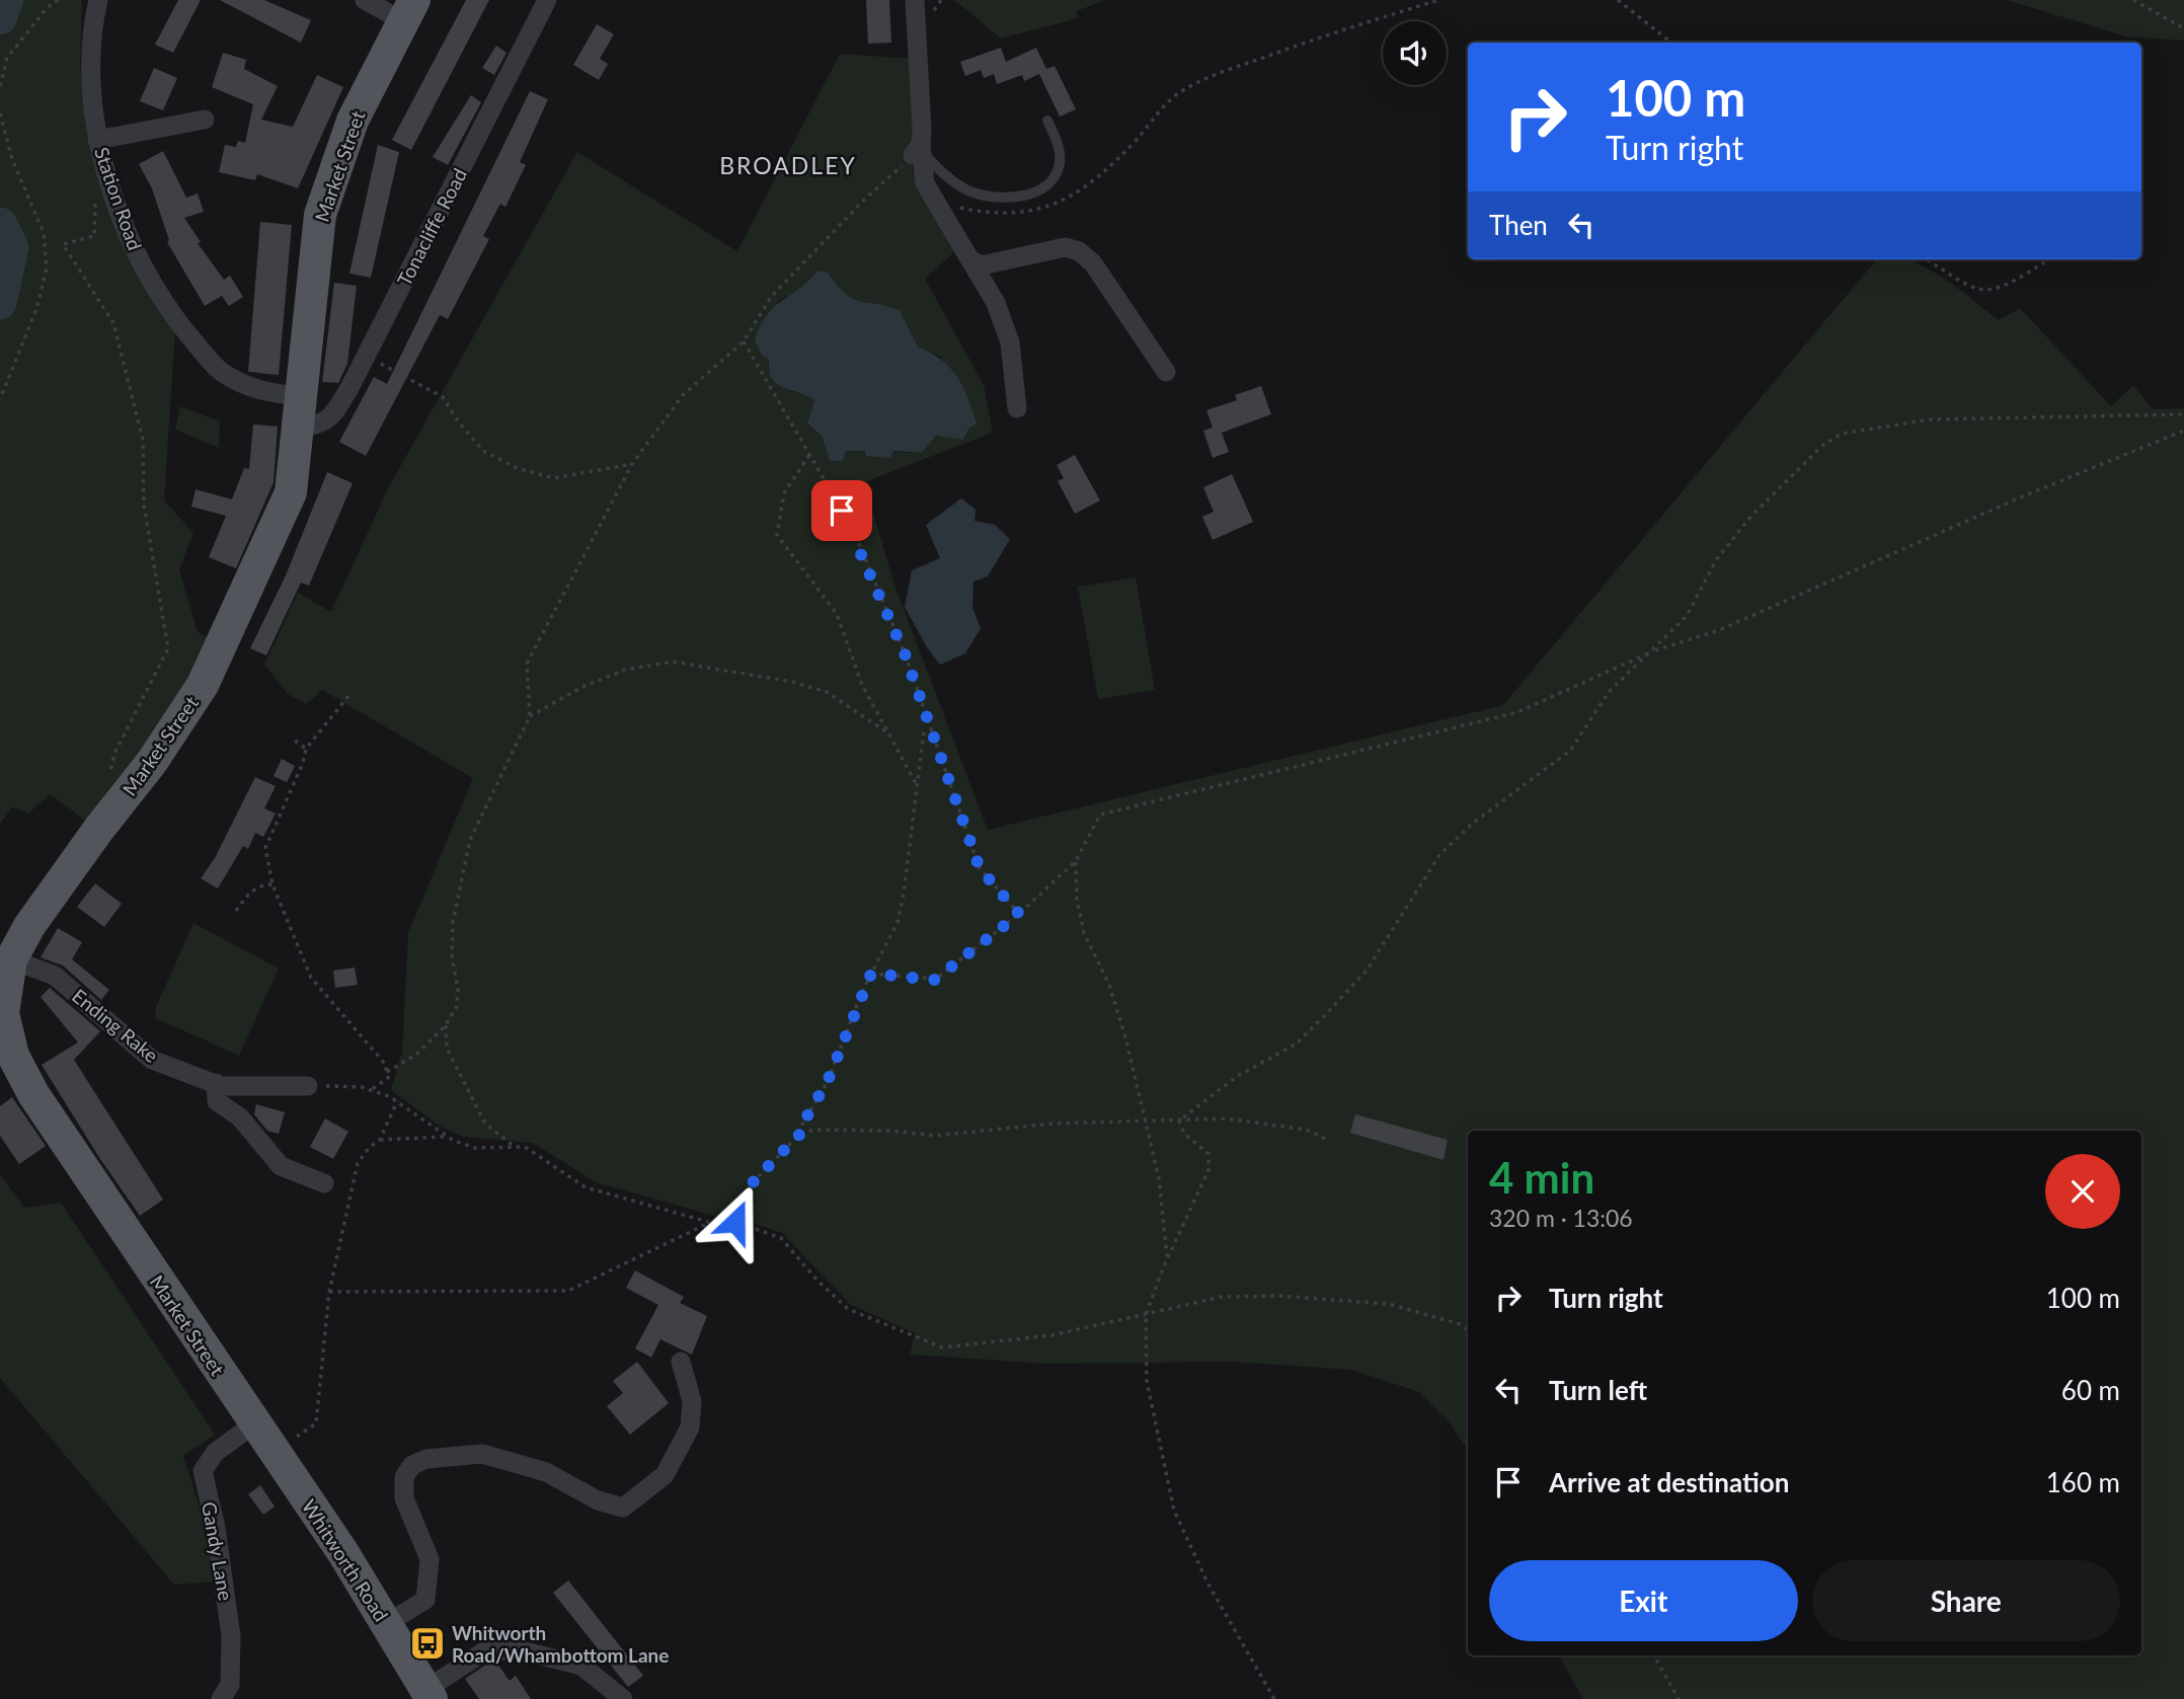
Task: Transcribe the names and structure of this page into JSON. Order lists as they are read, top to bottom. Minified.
{"streets":{"main road":["Market Street","Whitworth Road"],"street":["Station Road","Tonacliffe Road","Ending Rake","Gandy Lane"]},"crossings":[["Market Street","Station Road"],["Market Street","Tonacliffe Road"],["Market Street","Ending Rake"],["Market Street","Gandy Lane"],["Market Street","Whitworth Road"],["Station Road","Tonacliffe Road"],["Gandy Lane","Whitworth Road"]],"districts":["BROADLEY"],"places":{"bus stop":["Whitworth Road/Whambottom Lane"]},"page":{"turn":["100 m","Turn right"],"then":"Then","heading":["4 min","320 m · 13:06"],"list":[{"name":"Turn right","value":"100 m"},{"name":"Turn left","value":"60 m"},{"name":"Arrive at destination","value":"160 m"}],"buttons":["Exit","Share"]}}
